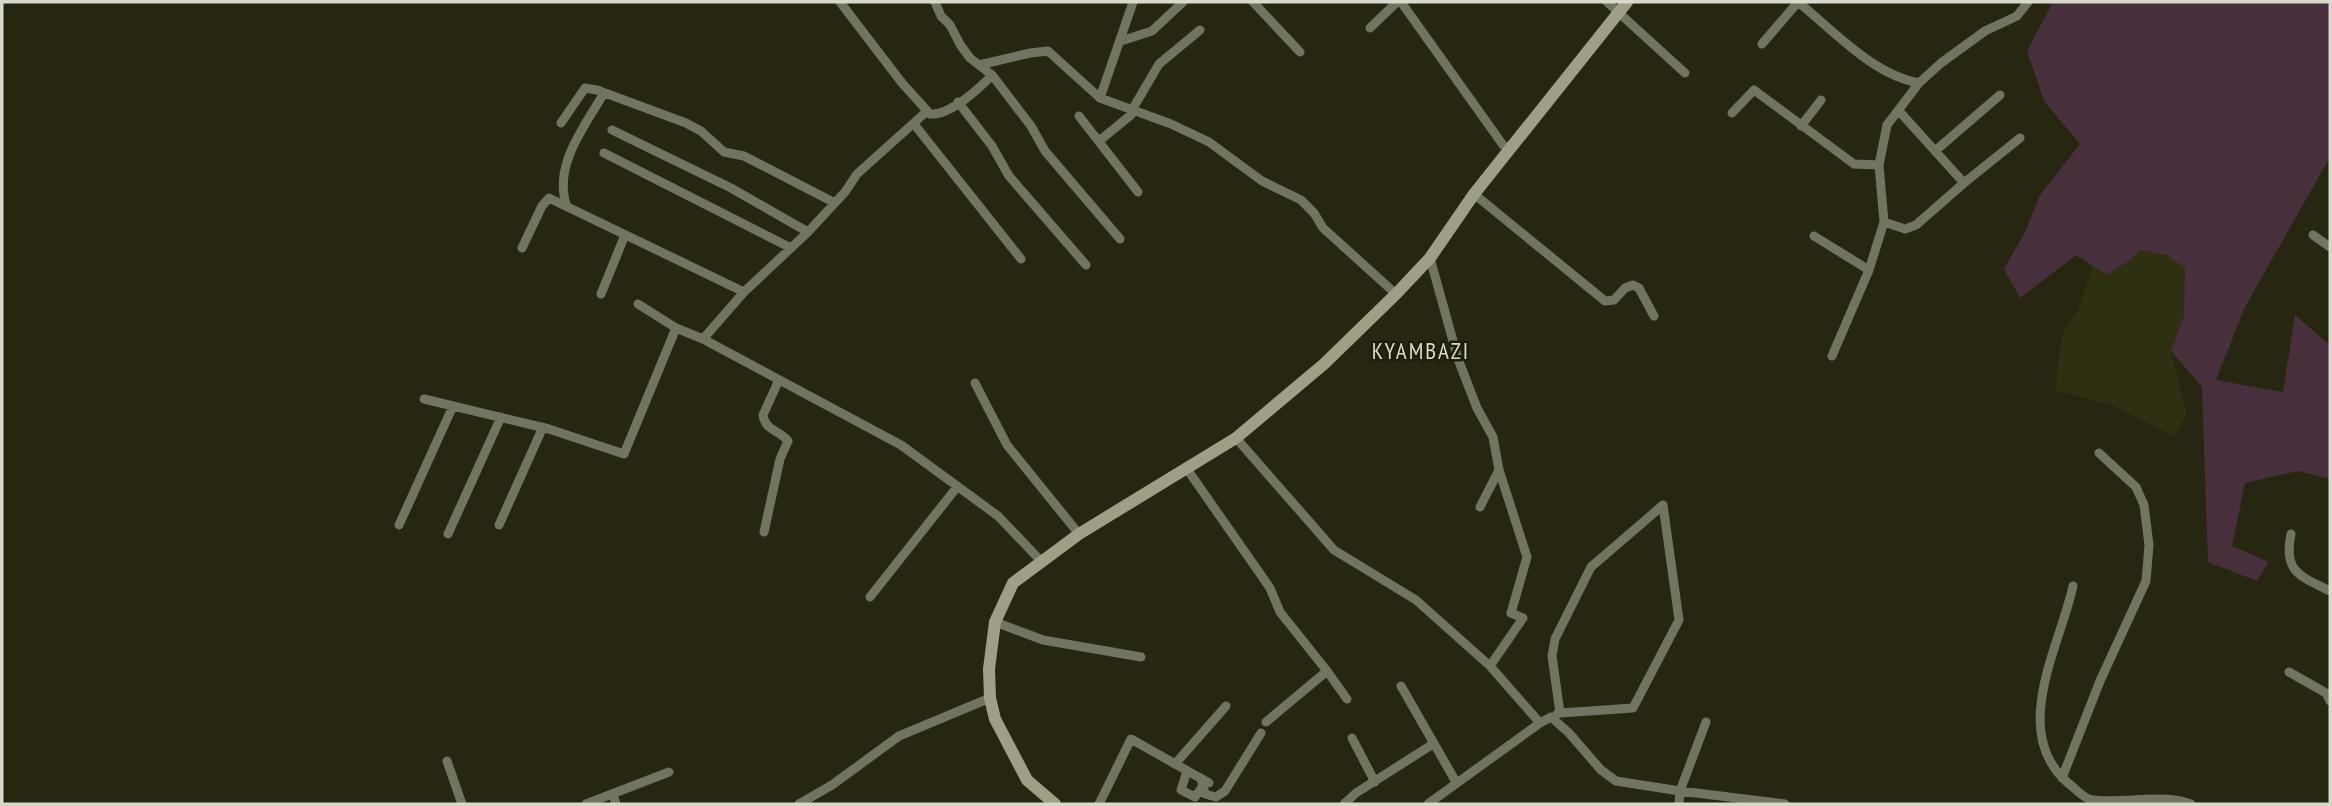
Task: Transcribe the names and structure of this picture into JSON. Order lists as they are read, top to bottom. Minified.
{"districts":["KYAMBAZI"]}
